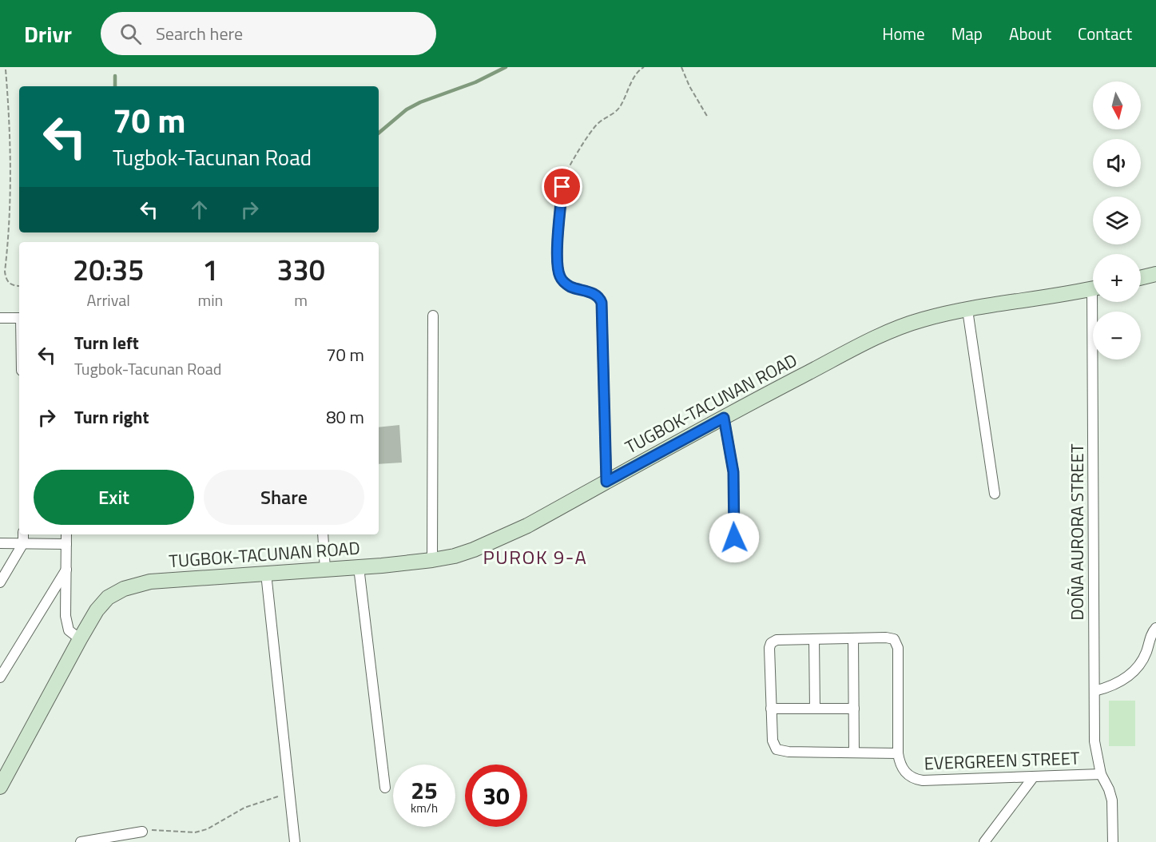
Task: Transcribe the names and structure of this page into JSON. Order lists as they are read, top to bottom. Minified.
{"streets":{"street":["TUGBOK-TACUNAN ROAD","DOÑA AURORA STREET","EVERGREEN STREET"]},"crossings":[["DOÑA AURORA STREET","EVERGREEN STREET"]],"districts":["PUROK 9-A"],"north":"bottom","page":{"header":"Drivr","search":"Search here","nav":["Home","Map","About","Contact"],"map_buttons":["+","−"],"turn":["70 m","Tugbok-Tacunan Road"],"eta":["20:35","Arrival","1","min","330","m"],"list":[{"name":"Turn left","note":"Tugbok-Tacunan Road","value":"70 m"},{"name":"Turn right","value":"80 m"}],"buttons":["Exit","Share"],"speed":"25 km/h","limit":"30"}}
